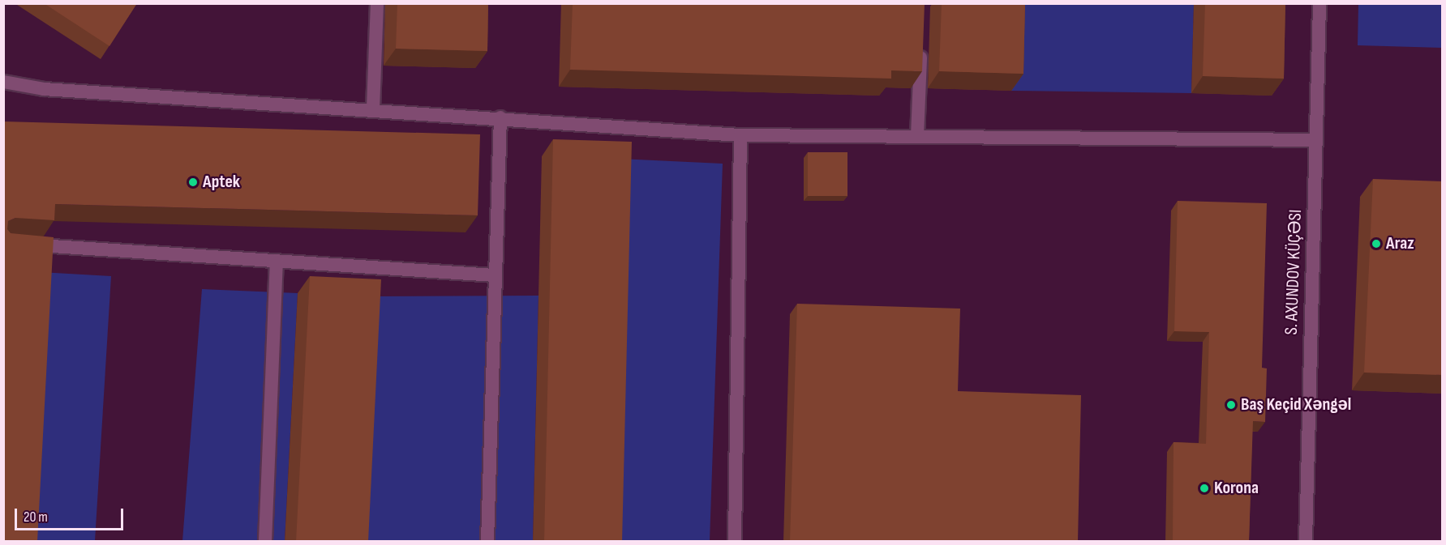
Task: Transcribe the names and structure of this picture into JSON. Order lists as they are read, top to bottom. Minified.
{"streets":{"street":["S. AXUNDOV KÜÇƏSI"]},"places":["Aptek","Araz","Baş Keçid Xəngəl","Korona"],"scale_bar":"20 m"}
